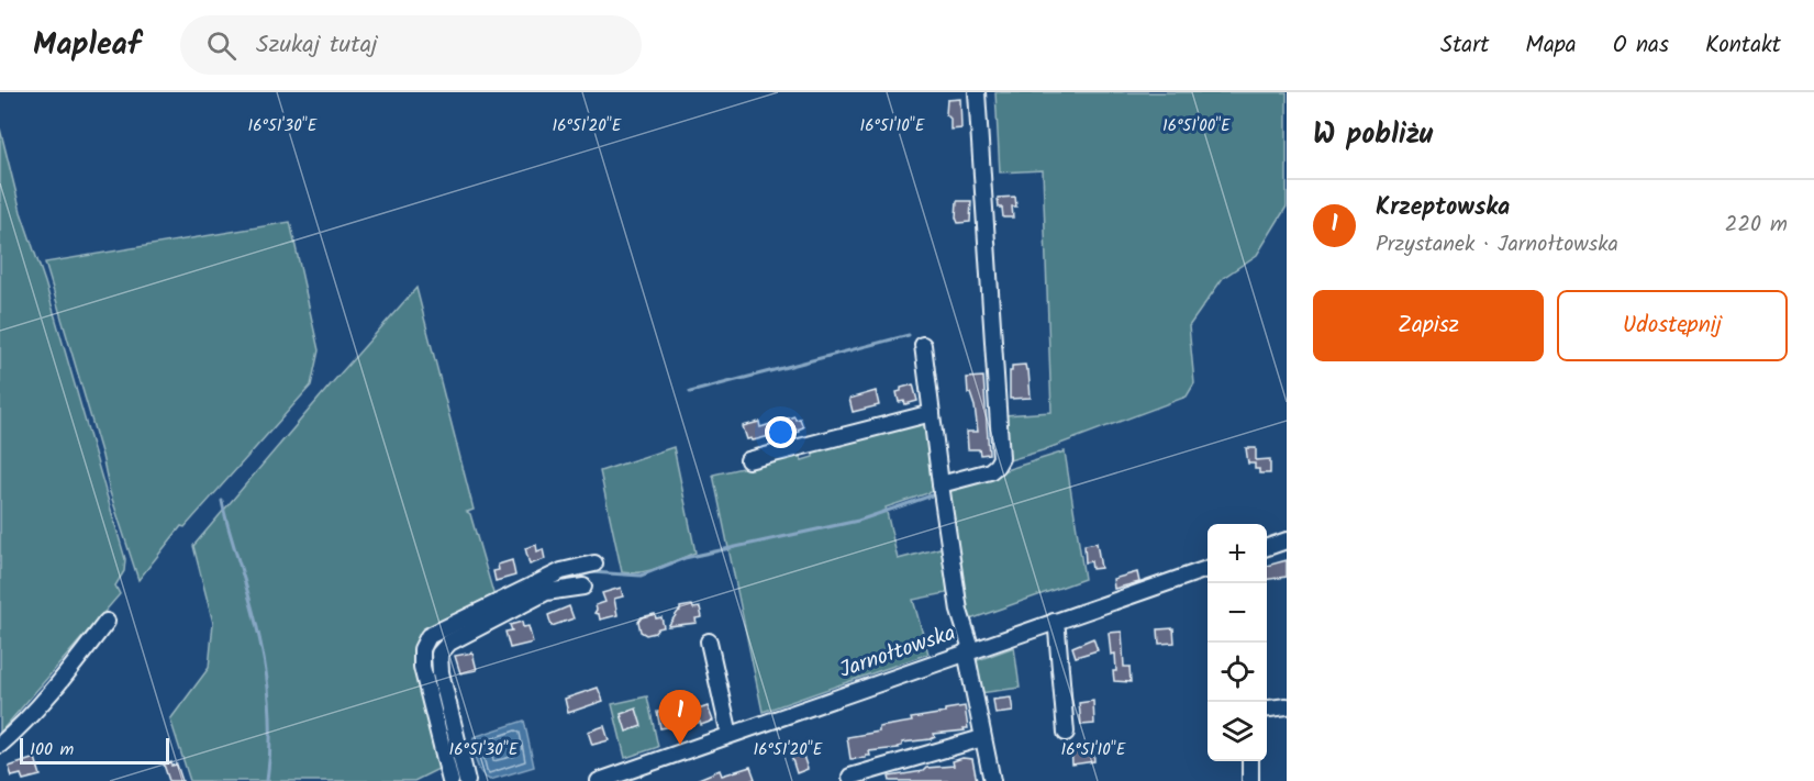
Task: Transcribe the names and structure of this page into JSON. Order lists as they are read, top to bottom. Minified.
{"streets":{"street":["Jarnołtowska"]},"scale_bar":"100 m","page":{"header":"Mapleaf","search":"Szukaj tutaj","nav":["Start","Mapa","O nas","Kontakt"],"heading":"W pobliżu","list":[{"mark":"1","name":"Krzeptowska","note":"Przystanek · Jarnołtowska","value":"220 m"}],"buttons":["Zapisz","Udostępnij"],"map_buttons":["+","−"],"pins":"1","scale":"100 m"},"coordinates":["16°51'30\"E","16°51'20\"E","16°51'10\"E","16°51'00\"E"]}
